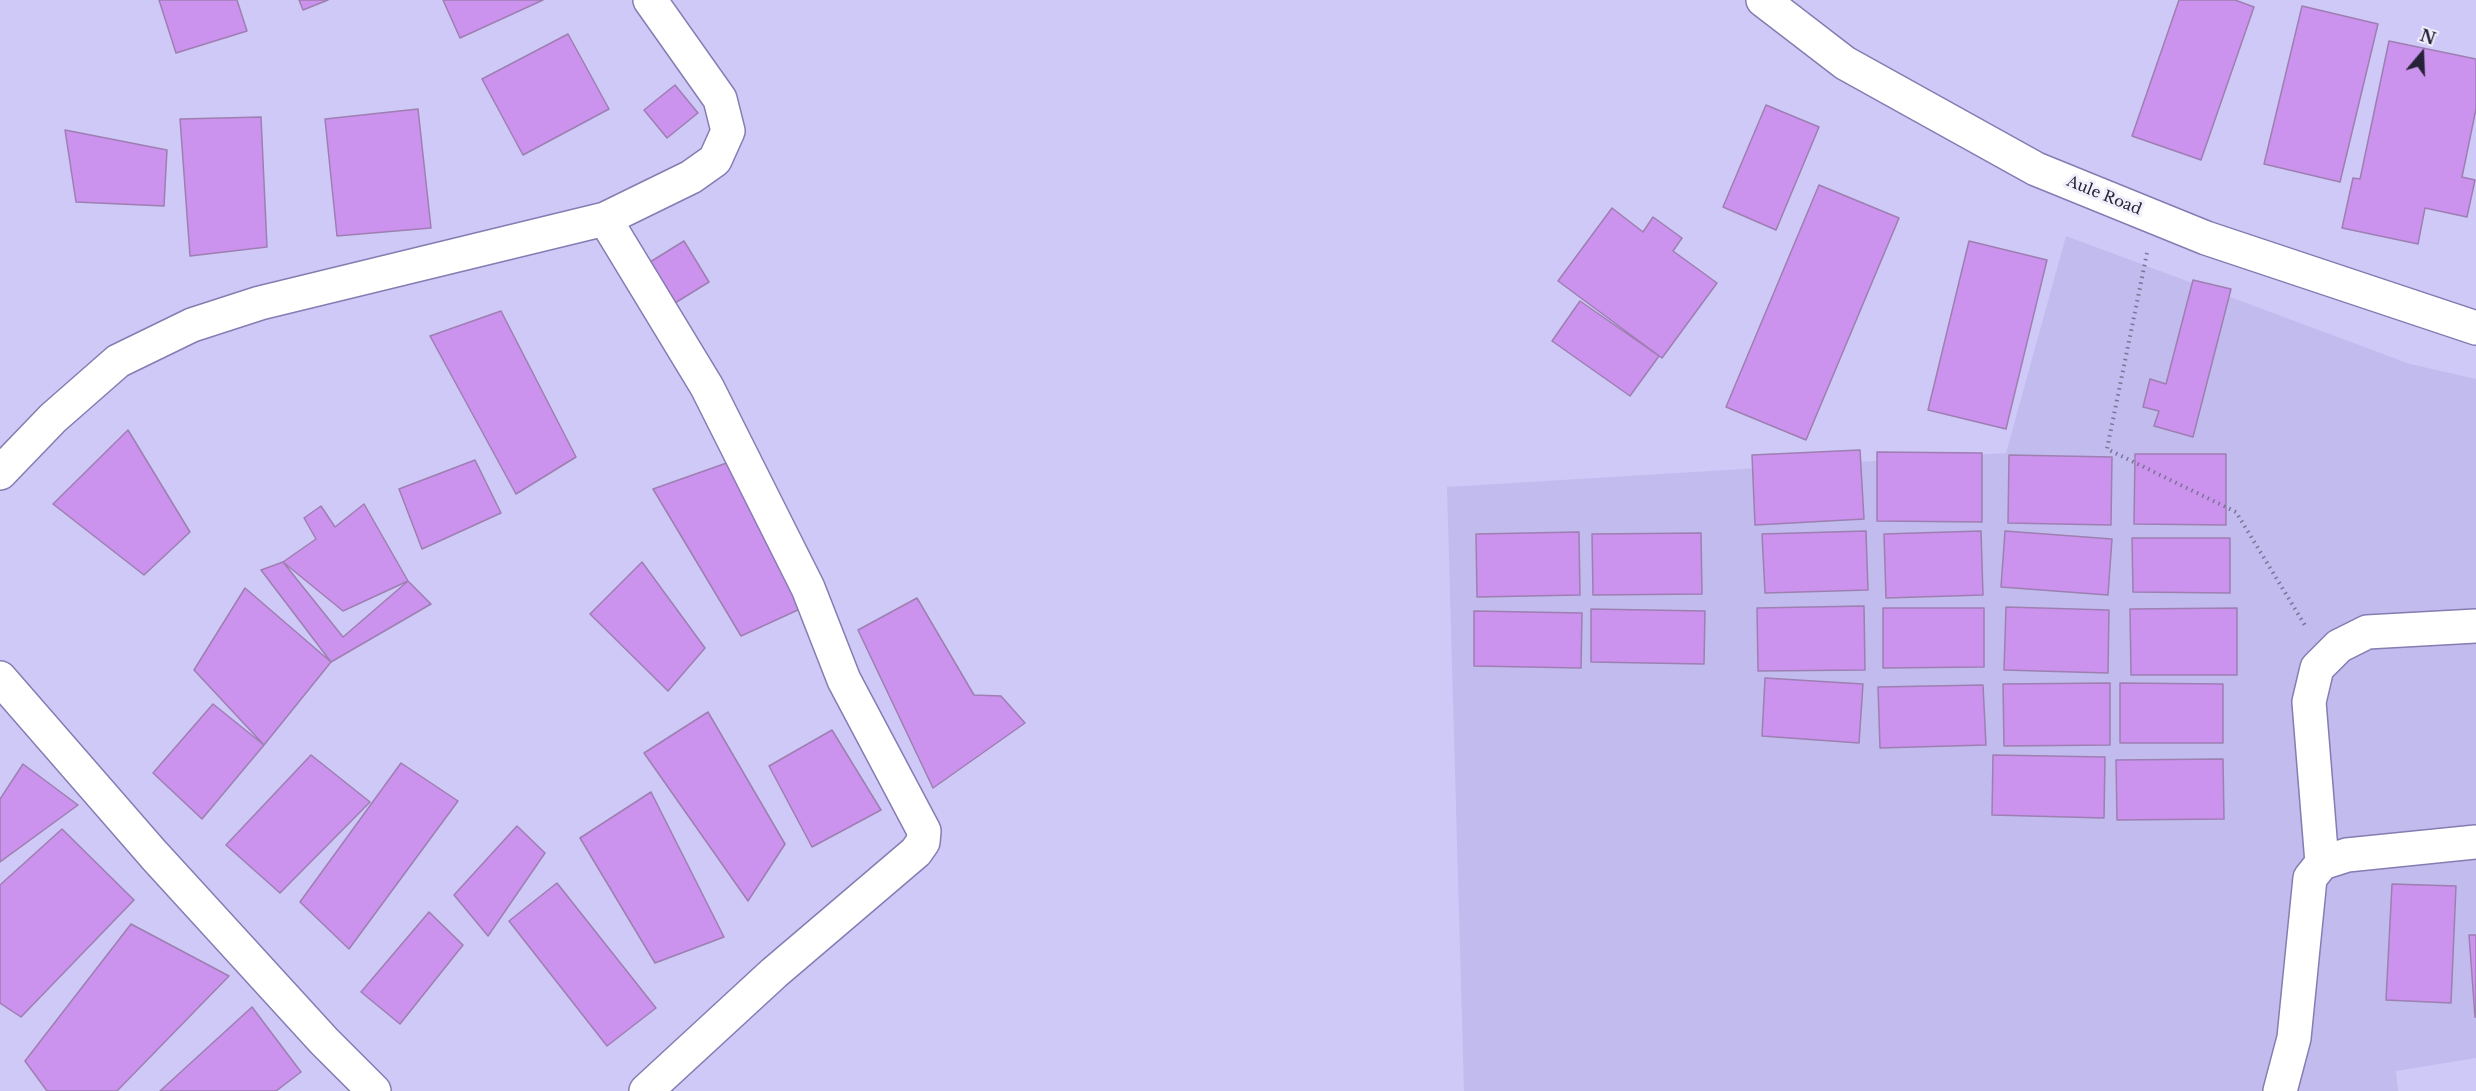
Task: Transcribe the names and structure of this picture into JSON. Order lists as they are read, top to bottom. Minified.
{"streets":{"street":["Aule Road"]},"north":"top"}
